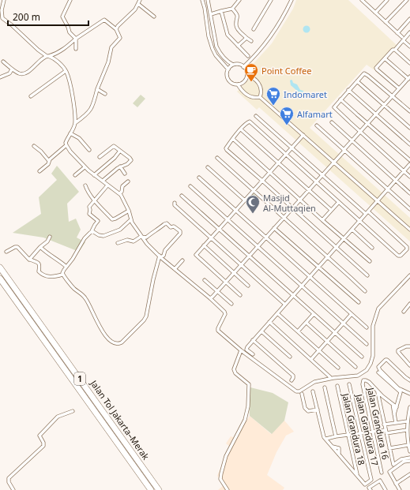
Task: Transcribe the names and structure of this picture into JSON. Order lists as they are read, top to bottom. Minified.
{"streets":{"highway":["1","Jalan Tol Jakarta–Merak"],"street":["Jalan Grandura 16","Jalan Grandura 18","Jalan Grandura 17"]},"crossings":[["Jalan Grandura 18","Jalan Grandura 17"]],"places":{"cafe":["Point Coffee"],"supermarket":["Indomaret","Alfamart"],"mosque":["Masjid Al-Muttaqien"]},"scale_bar":"200 m"}
